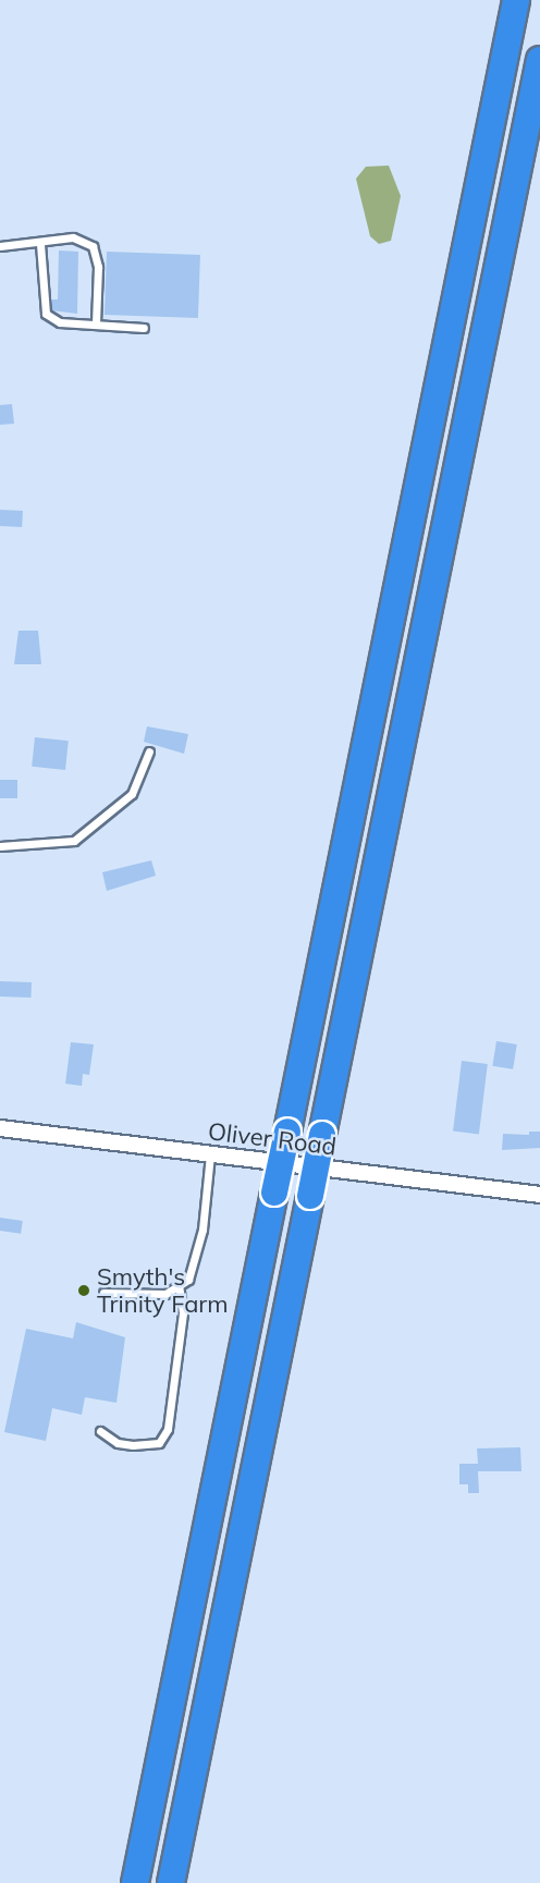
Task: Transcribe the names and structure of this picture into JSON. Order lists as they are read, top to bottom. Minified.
{"streets":{"street":["Oliver Road"]},"places":["Smyth's Trinity Farm"]}
